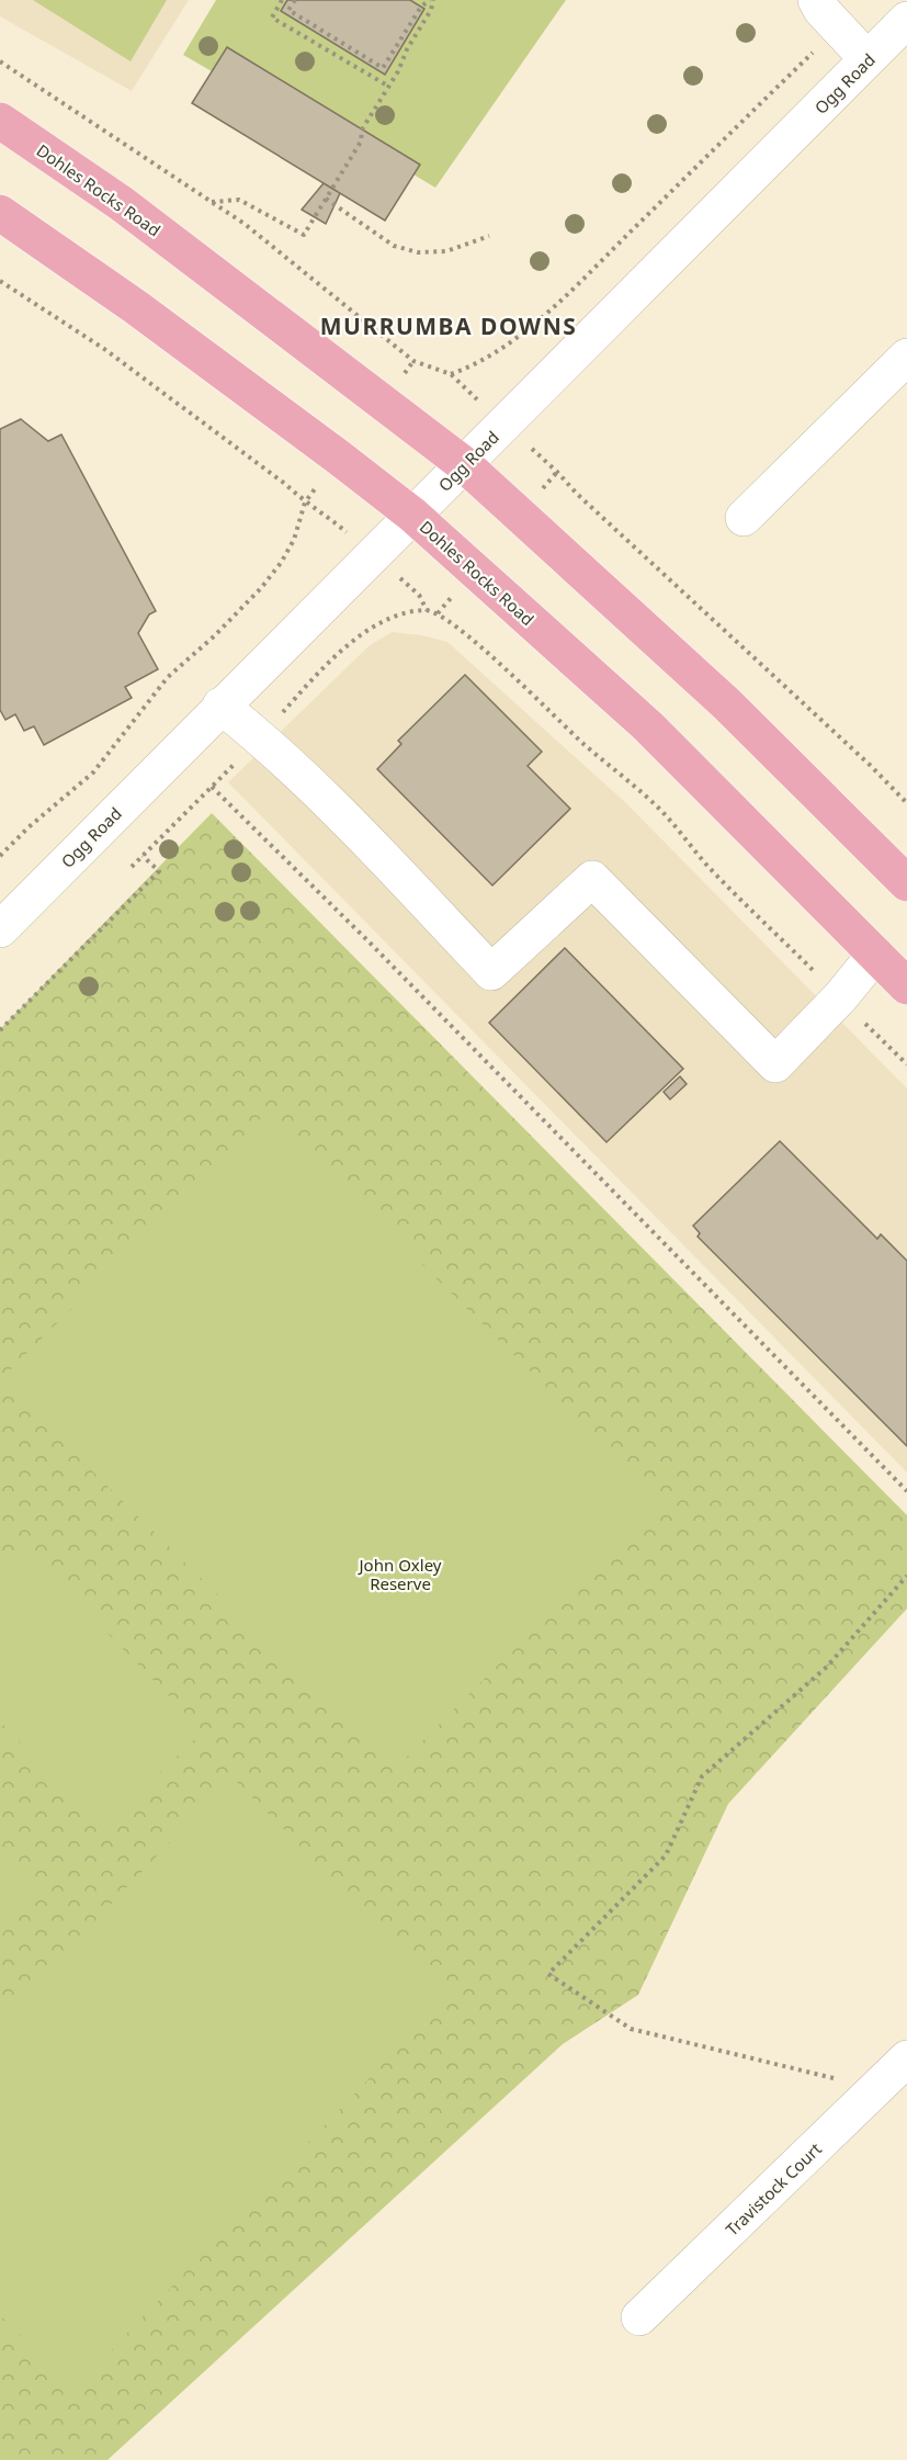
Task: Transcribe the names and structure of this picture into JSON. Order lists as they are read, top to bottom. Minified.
{"streets":{"main road":["Dohles Rocks Road"],"street":["Ogg Road","Travistock Court"]},"crossings":[["Ogg Road","Dohles Rocks Road"]],"districts":["MURRUMBA DOWNS"],"parks":["John Oxley Reserve"]}
